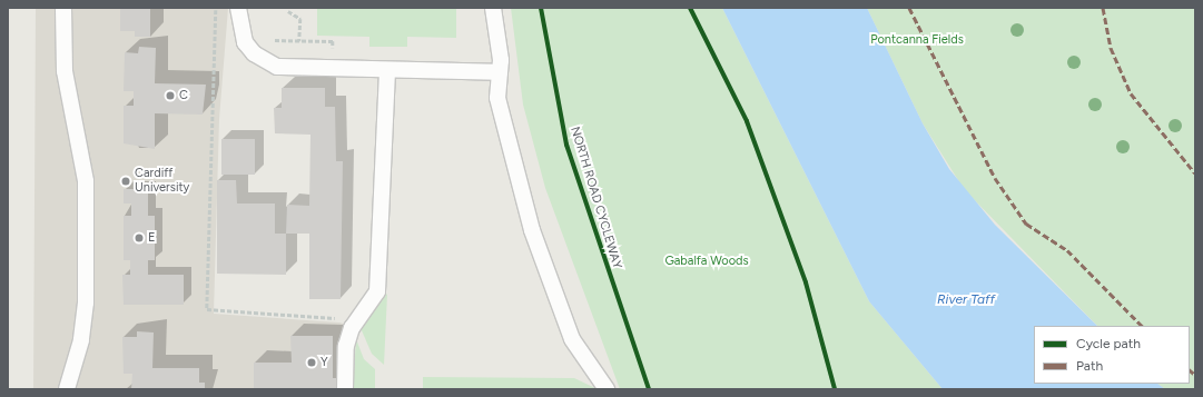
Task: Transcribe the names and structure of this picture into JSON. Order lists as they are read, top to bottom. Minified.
{"streets":{"cycle path":["NORTH ROAD CYCLEWAY"]},"water":["River Taff"],"parks":["Pontcanna Fields","Gabalfa Woods"],"places":["C","Cardiff University","E","Y"],"legend":["Cycle path","Path"]}
